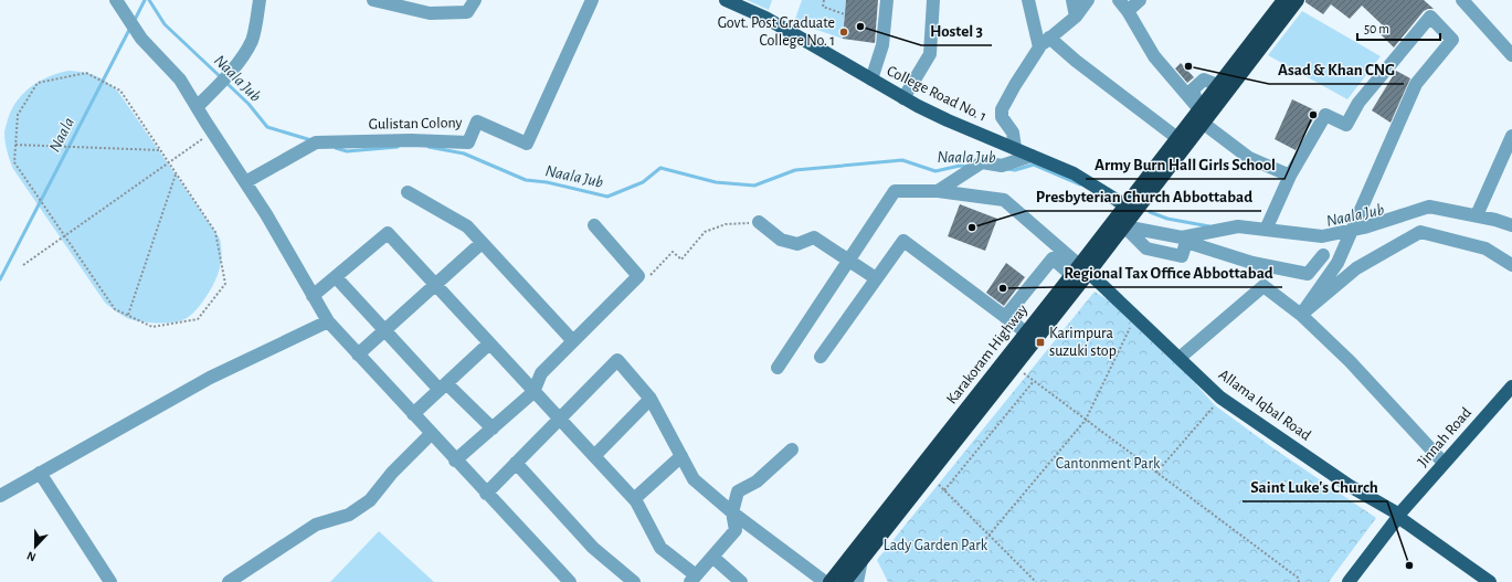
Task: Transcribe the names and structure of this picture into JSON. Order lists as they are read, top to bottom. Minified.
{"streets":{"highway":["Karakoram Highway"],"main road":["College Road No. 1","Allama Iqbal Road","Jinnah Road"],"street":["Gulistan Colony"]},"crossings":[["College Road No. 1","Karakoram Highway"],["Karakoram Highway","Allama Iqbal Road"],["Allama Iqbal Road","Jinnah Road"]],"water":["Naala Jub","Naala"],"parks":["Cantonment Park","Lady Garden Park"],"places":{"other":["Hostel 3","Govt. Post Graduate College No. 1","Asad & Khan CNG","Army Burn Hall Girls School","Presbyterian Church Abbottabad","Regional Tax Office Abbottabad","Saint Luke's Church"],"transit":["Karimpura suzuki stop"]},"scale_bar":"50 m","north":"bottom"}
